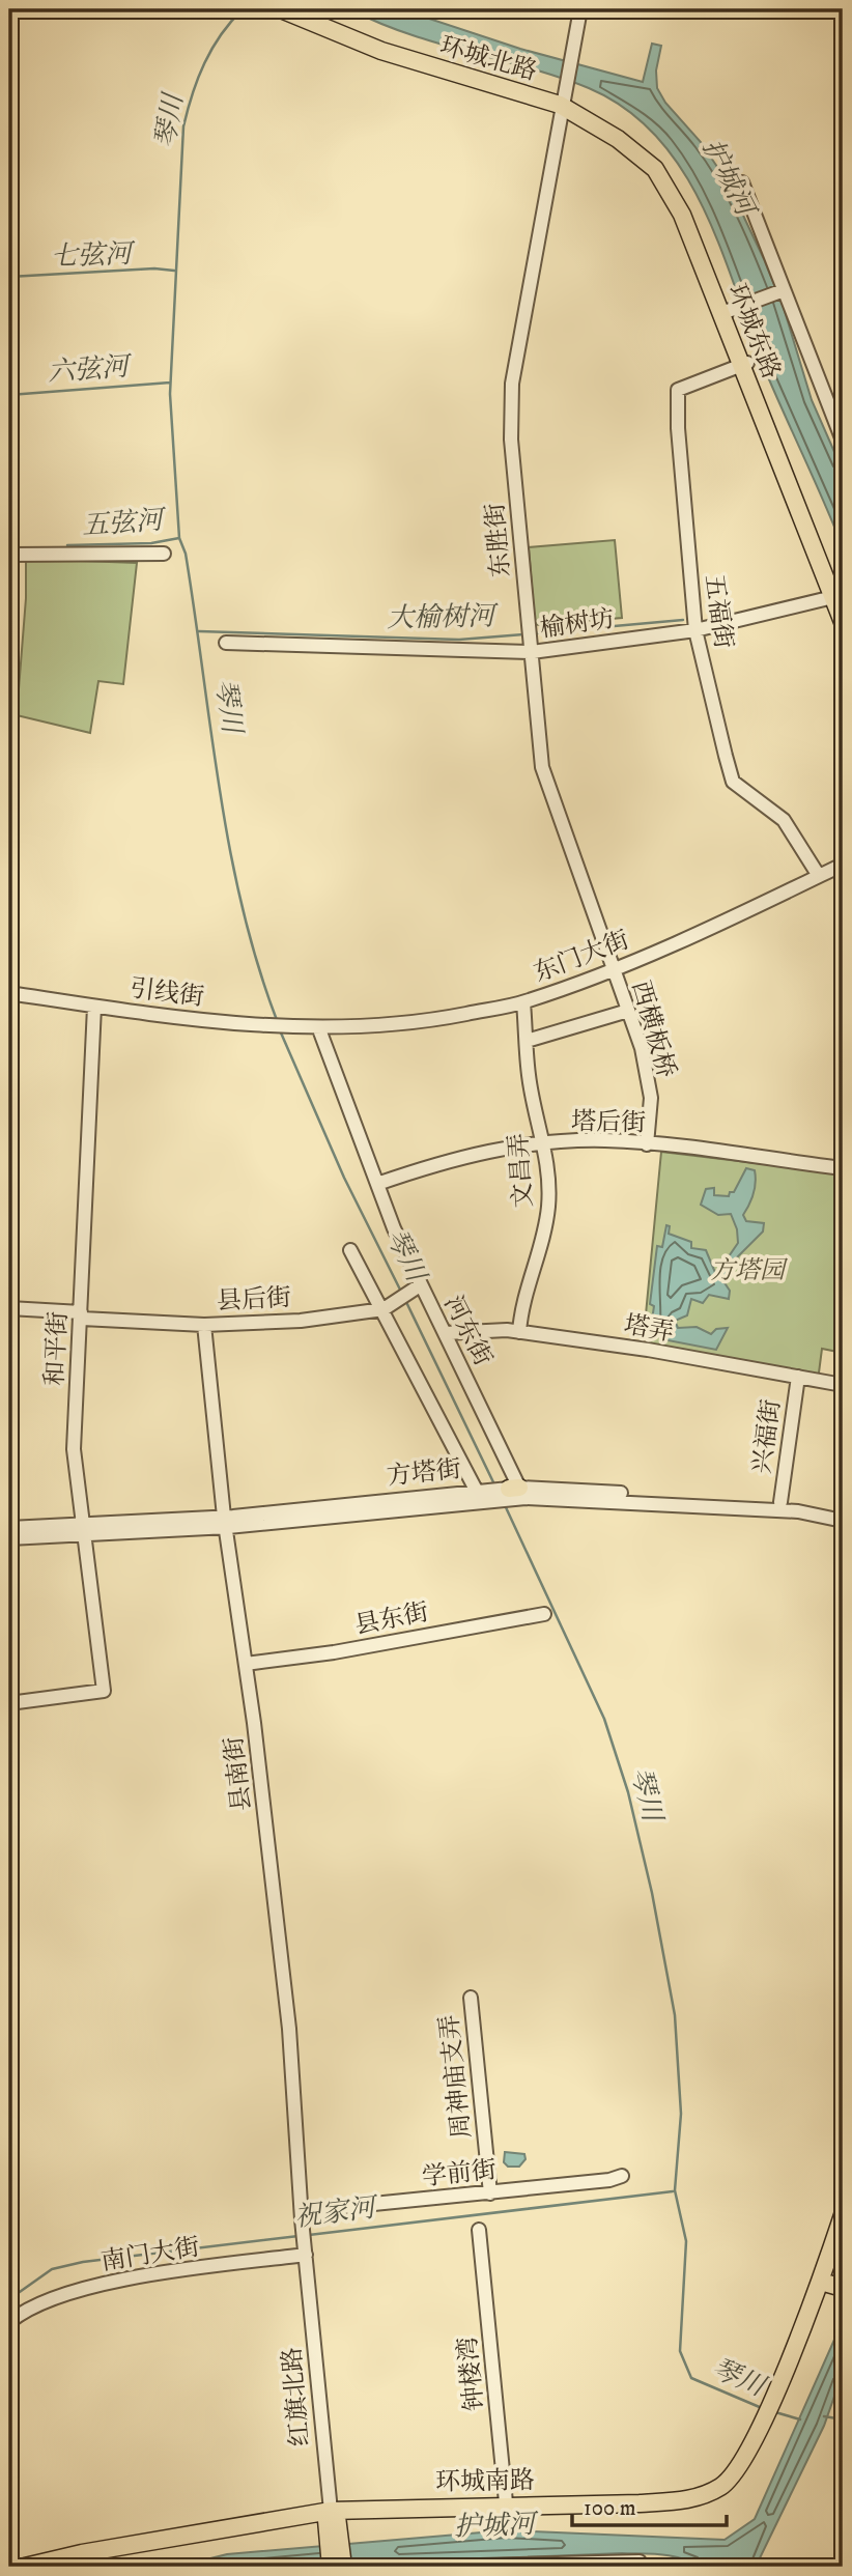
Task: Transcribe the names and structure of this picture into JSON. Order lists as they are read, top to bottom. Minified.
{"streets":{"main road":["环城北路","环城东路","红旗北路","环城南路"],"street":["东胜街","五福街","榆树坊","东门大街","引线街","西横板桥","塔后街","文昌弄","县后街","塔弄","河东街","和平街","兴福街","方塔街","县东街","县南街","周神庙支弄","学前街","南门大街","钟楼湾"]},"crossings":[["环城北路","环城东路"],["环城北路","东胜街"],["环城东路","东胜街"],["环城东路","五福街"],["环城东路","榆树坊"],["东胜街","榆树坊"],["东胜街","东门大街"],["东胜街","西横板桥"],["五福街","榆树坊"],["五福街","东门大街"],["东门大街","引线街"],["东门大街","西横板桥"],["东门大街","文昌弄"],["东门大街","河东街"],["引线街","河东街"],["引线街","和平街"],["西横板桥","塔后街"],["塔后街","文昌弄"],["塔后街","河东街"],["文昌弄","塔弄"],["县后街","河东街"],["县后街","和平街"],["县后街","县南街"],["塔弄","河东街"],["塔弄","兴福街"],["河东街","方塔街"],["和平街","方塔街"],["兴福街","方塔街"],["方塔街","县南街"],["县东街","县南街"],["县南街","学前街"],["县南街","红旗北路"],["周神庙支弄","学前街"],["学前街","红旗北路"],["南门大街","红旗北路"],["钟楼湾","环城南路"],["红旗北路","环城南路"]],"water":["琴川","护城河","七弦河","六弦河","五弦河","大榆树河","祝家河"],"parks":["方塔园"],"scale_bar":"100 m"}
